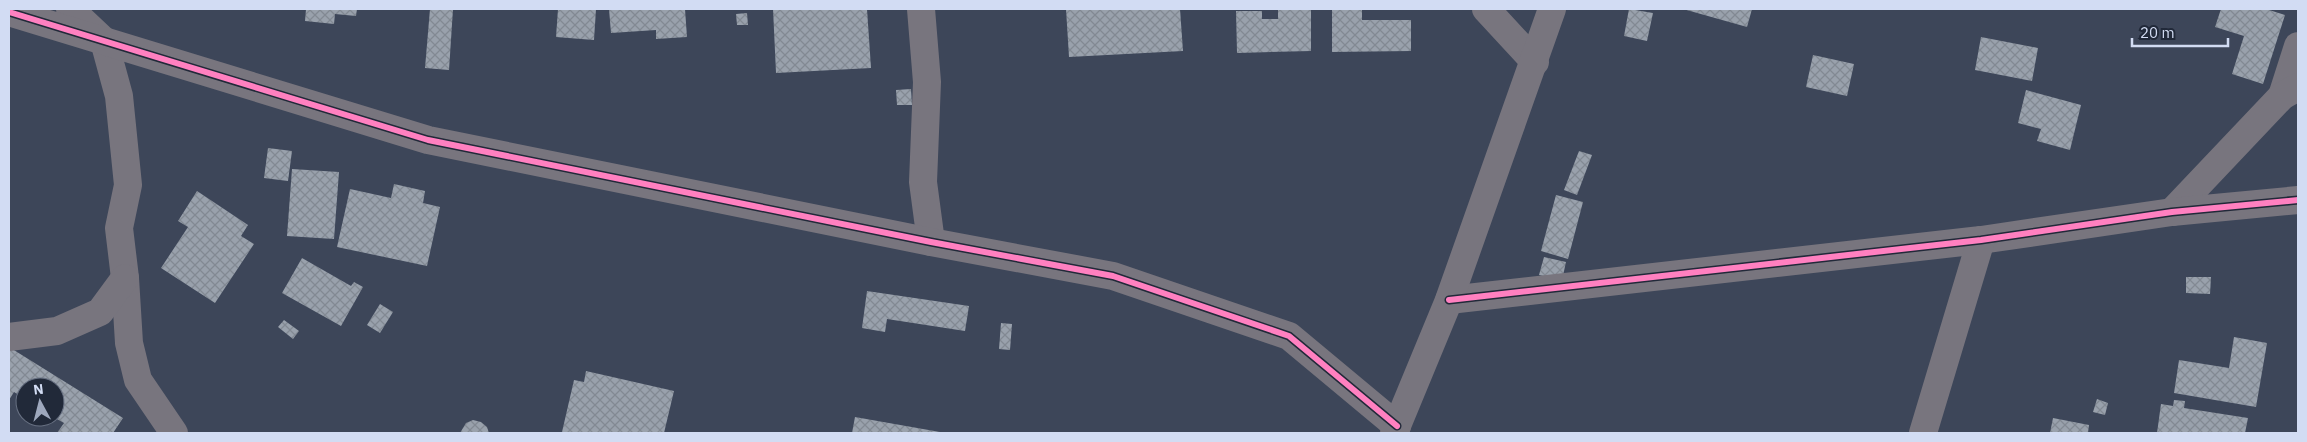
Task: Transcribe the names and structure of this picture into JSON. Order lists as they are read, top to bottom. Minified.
{"scale_bar":"20 m","north":"top"}
